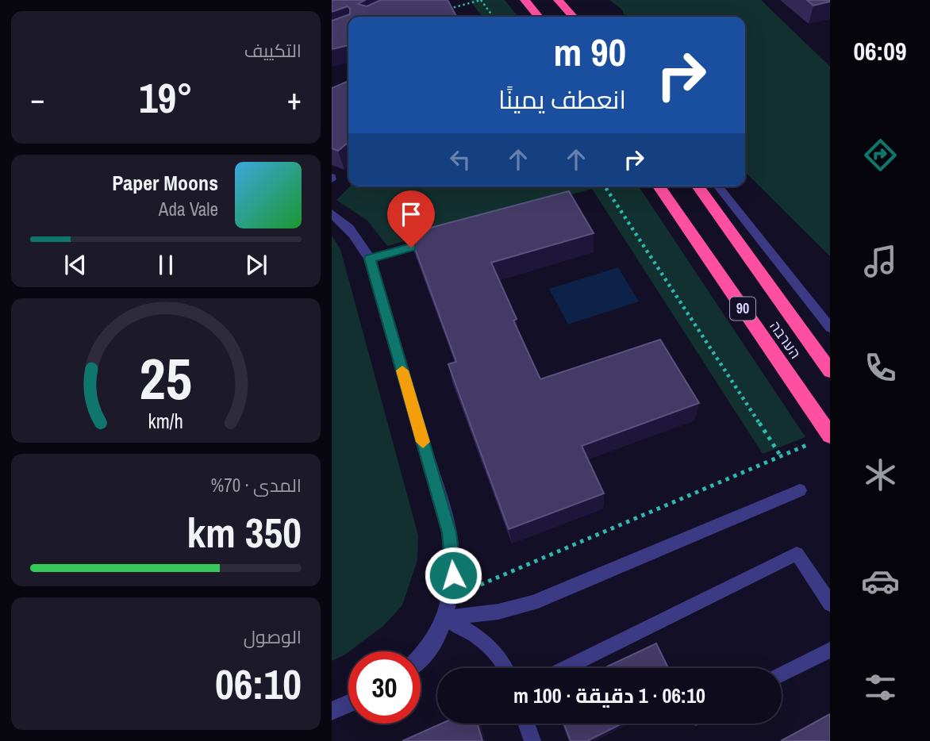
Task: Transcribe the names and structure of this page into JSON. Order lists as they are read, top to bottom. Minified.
{"streets":{"highway":["90","הערבה"]},"page":{"tabs":"06:09","tile":["التكييف",["المدى · 70%","350 km"],["الوصول","06:10"]],"turn":["90 m","انعطف يمينًا"],"heat":["−","19°","+"],"song":["Paper Moons","Ada Vale"],"limit":"30","trip":"06:10 · 1 دقيقة · 100 m","gauge":["25","km/h"]}}
